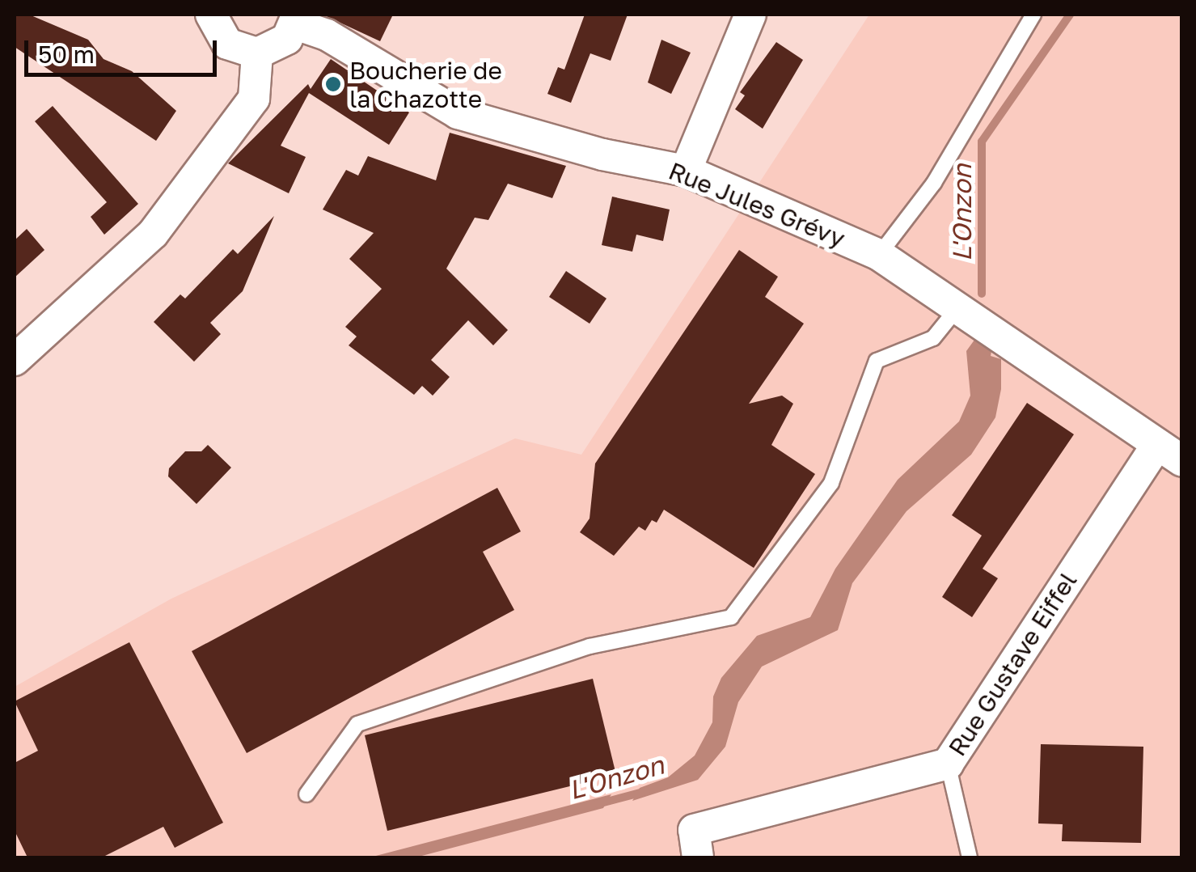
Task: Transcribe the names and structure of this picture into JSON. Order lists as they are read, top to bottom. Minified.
{"streets":{"street":["Rue Jules Grévy","Rue Gustave Eiffel"]},"crossings":[["Rue Jules Grévy","Rue Gustave Eiffel"]],"water":["L'Onzon"],"places":["Boucherie de la Chazotte"],"scale_bar":"50 m"}
